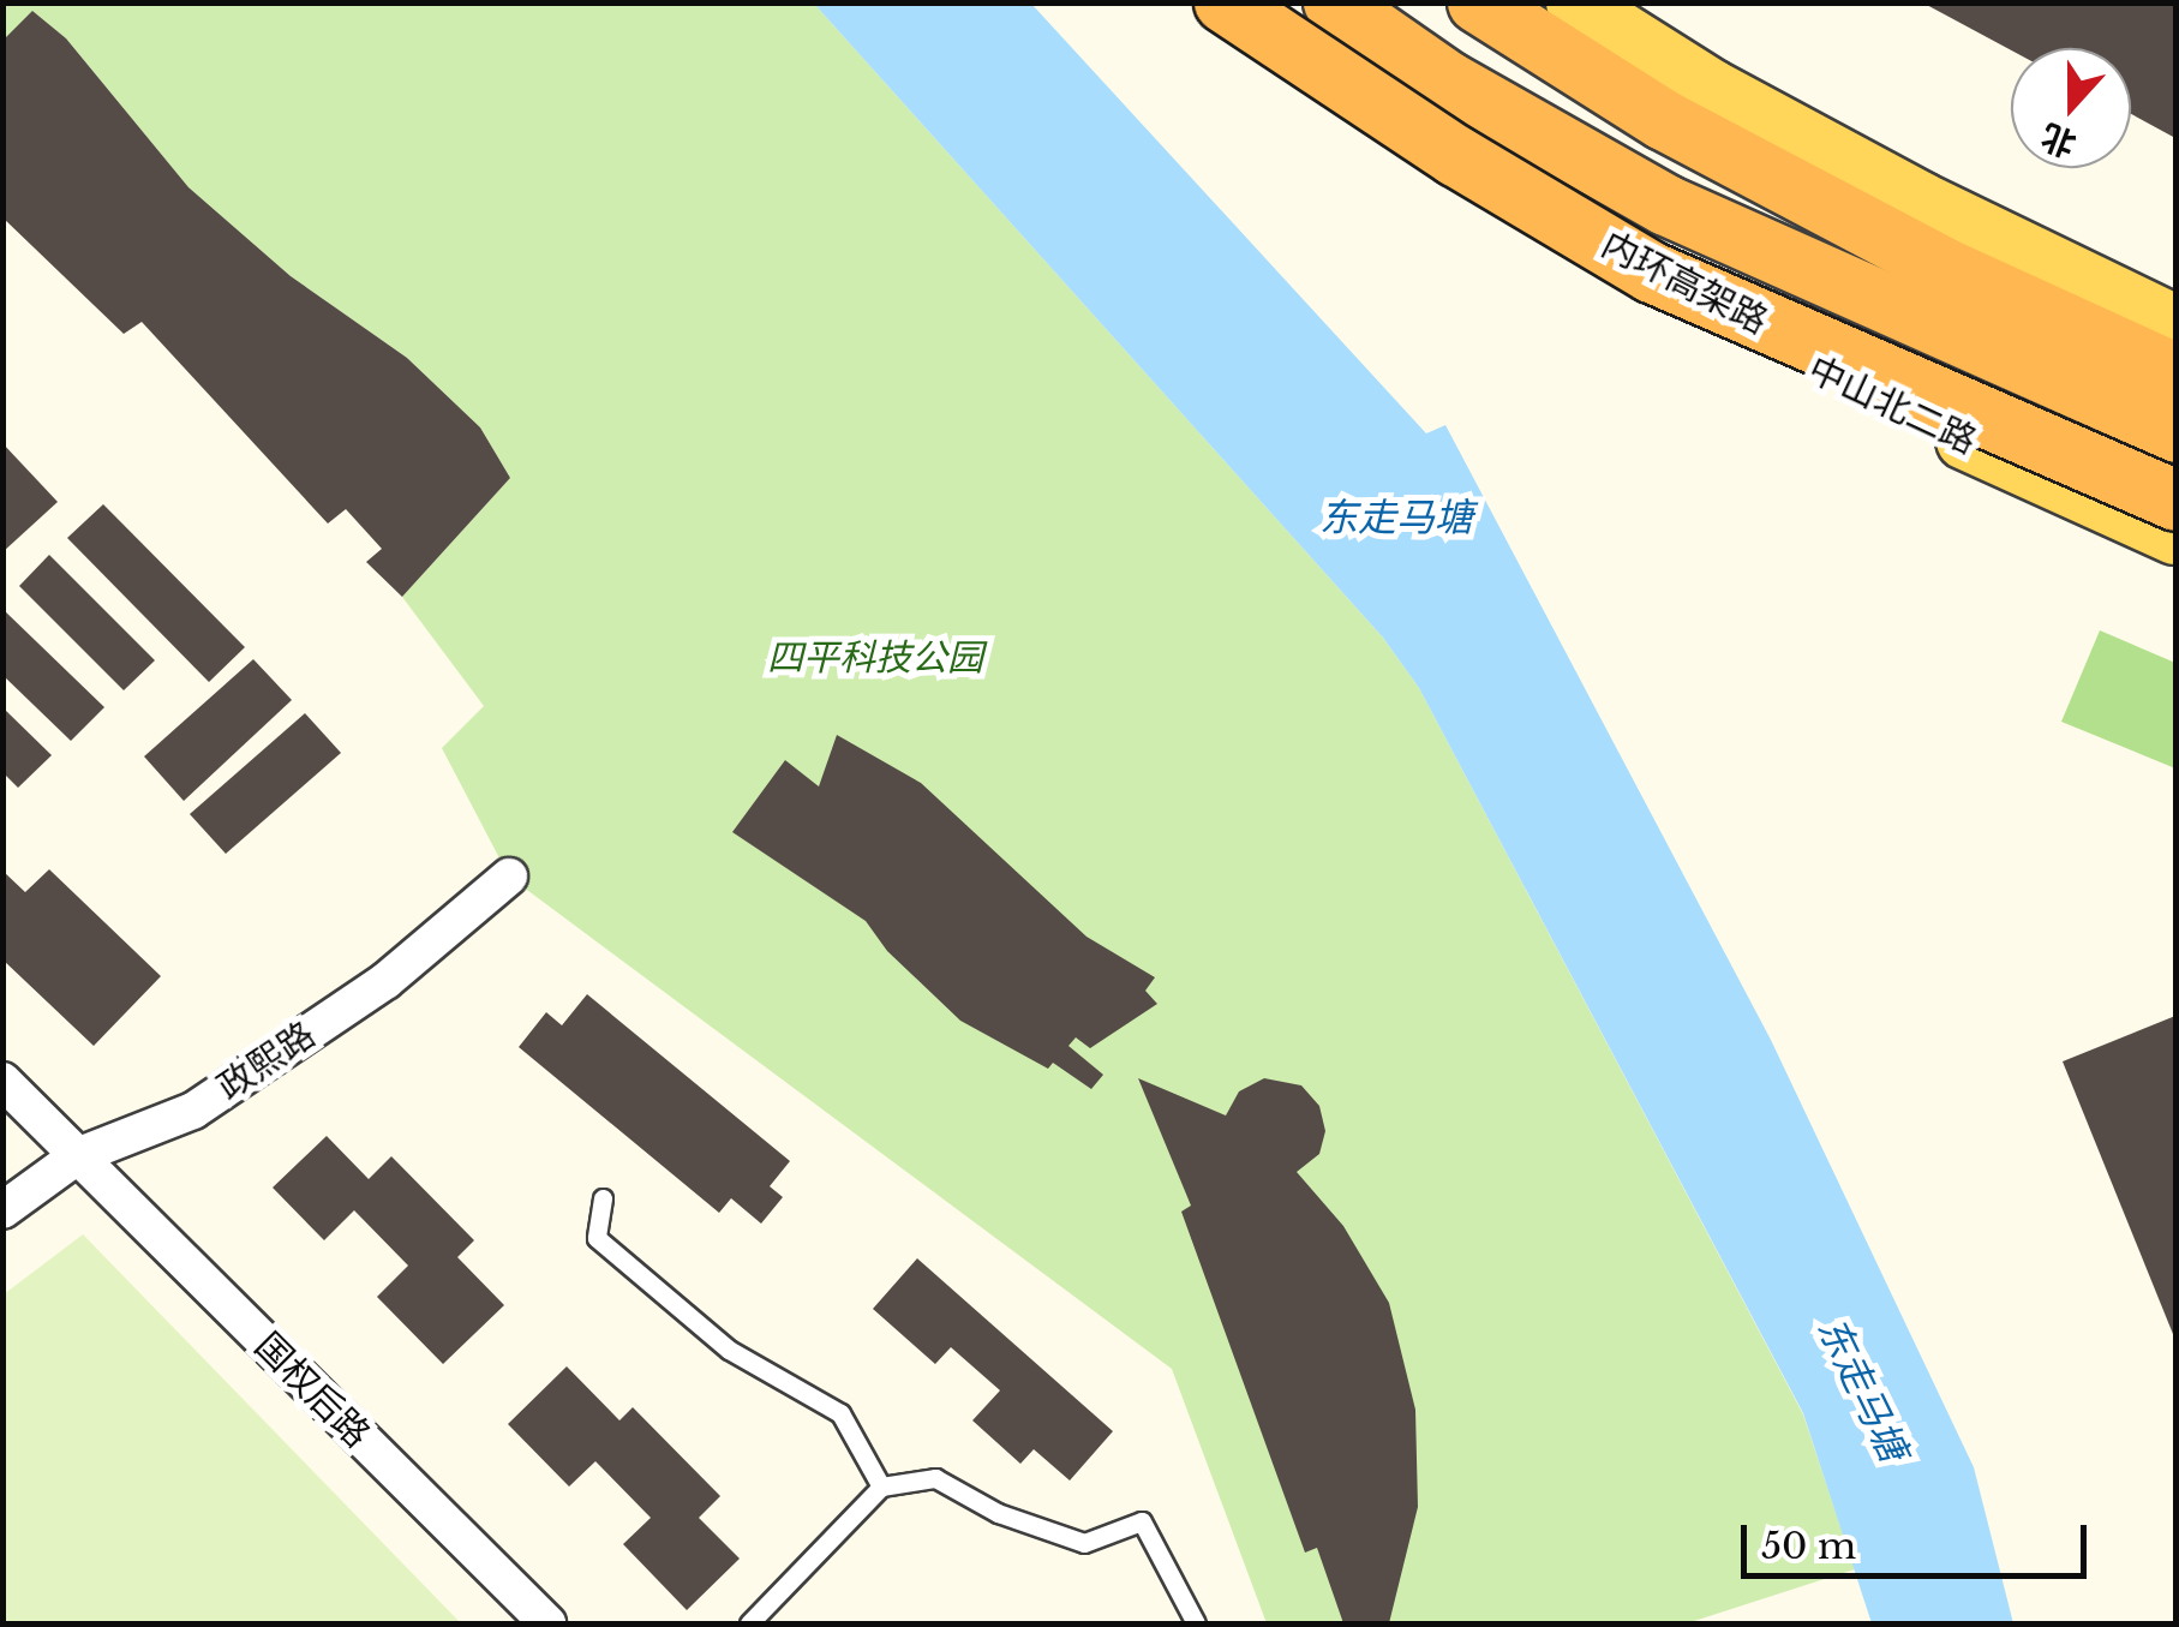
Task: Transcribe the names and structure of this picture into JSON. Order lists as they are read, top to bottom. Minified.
{"streets":{"highway":["内环高架路"],"main road":["中山北二路"],"street":["政熙路","国权后路"]},"crossings":[["政熙路","国权后路"]],"water":["东走马塘"],"parks":["四平科技公园"],"scale_bar":"50 m","north":"bottom"}
